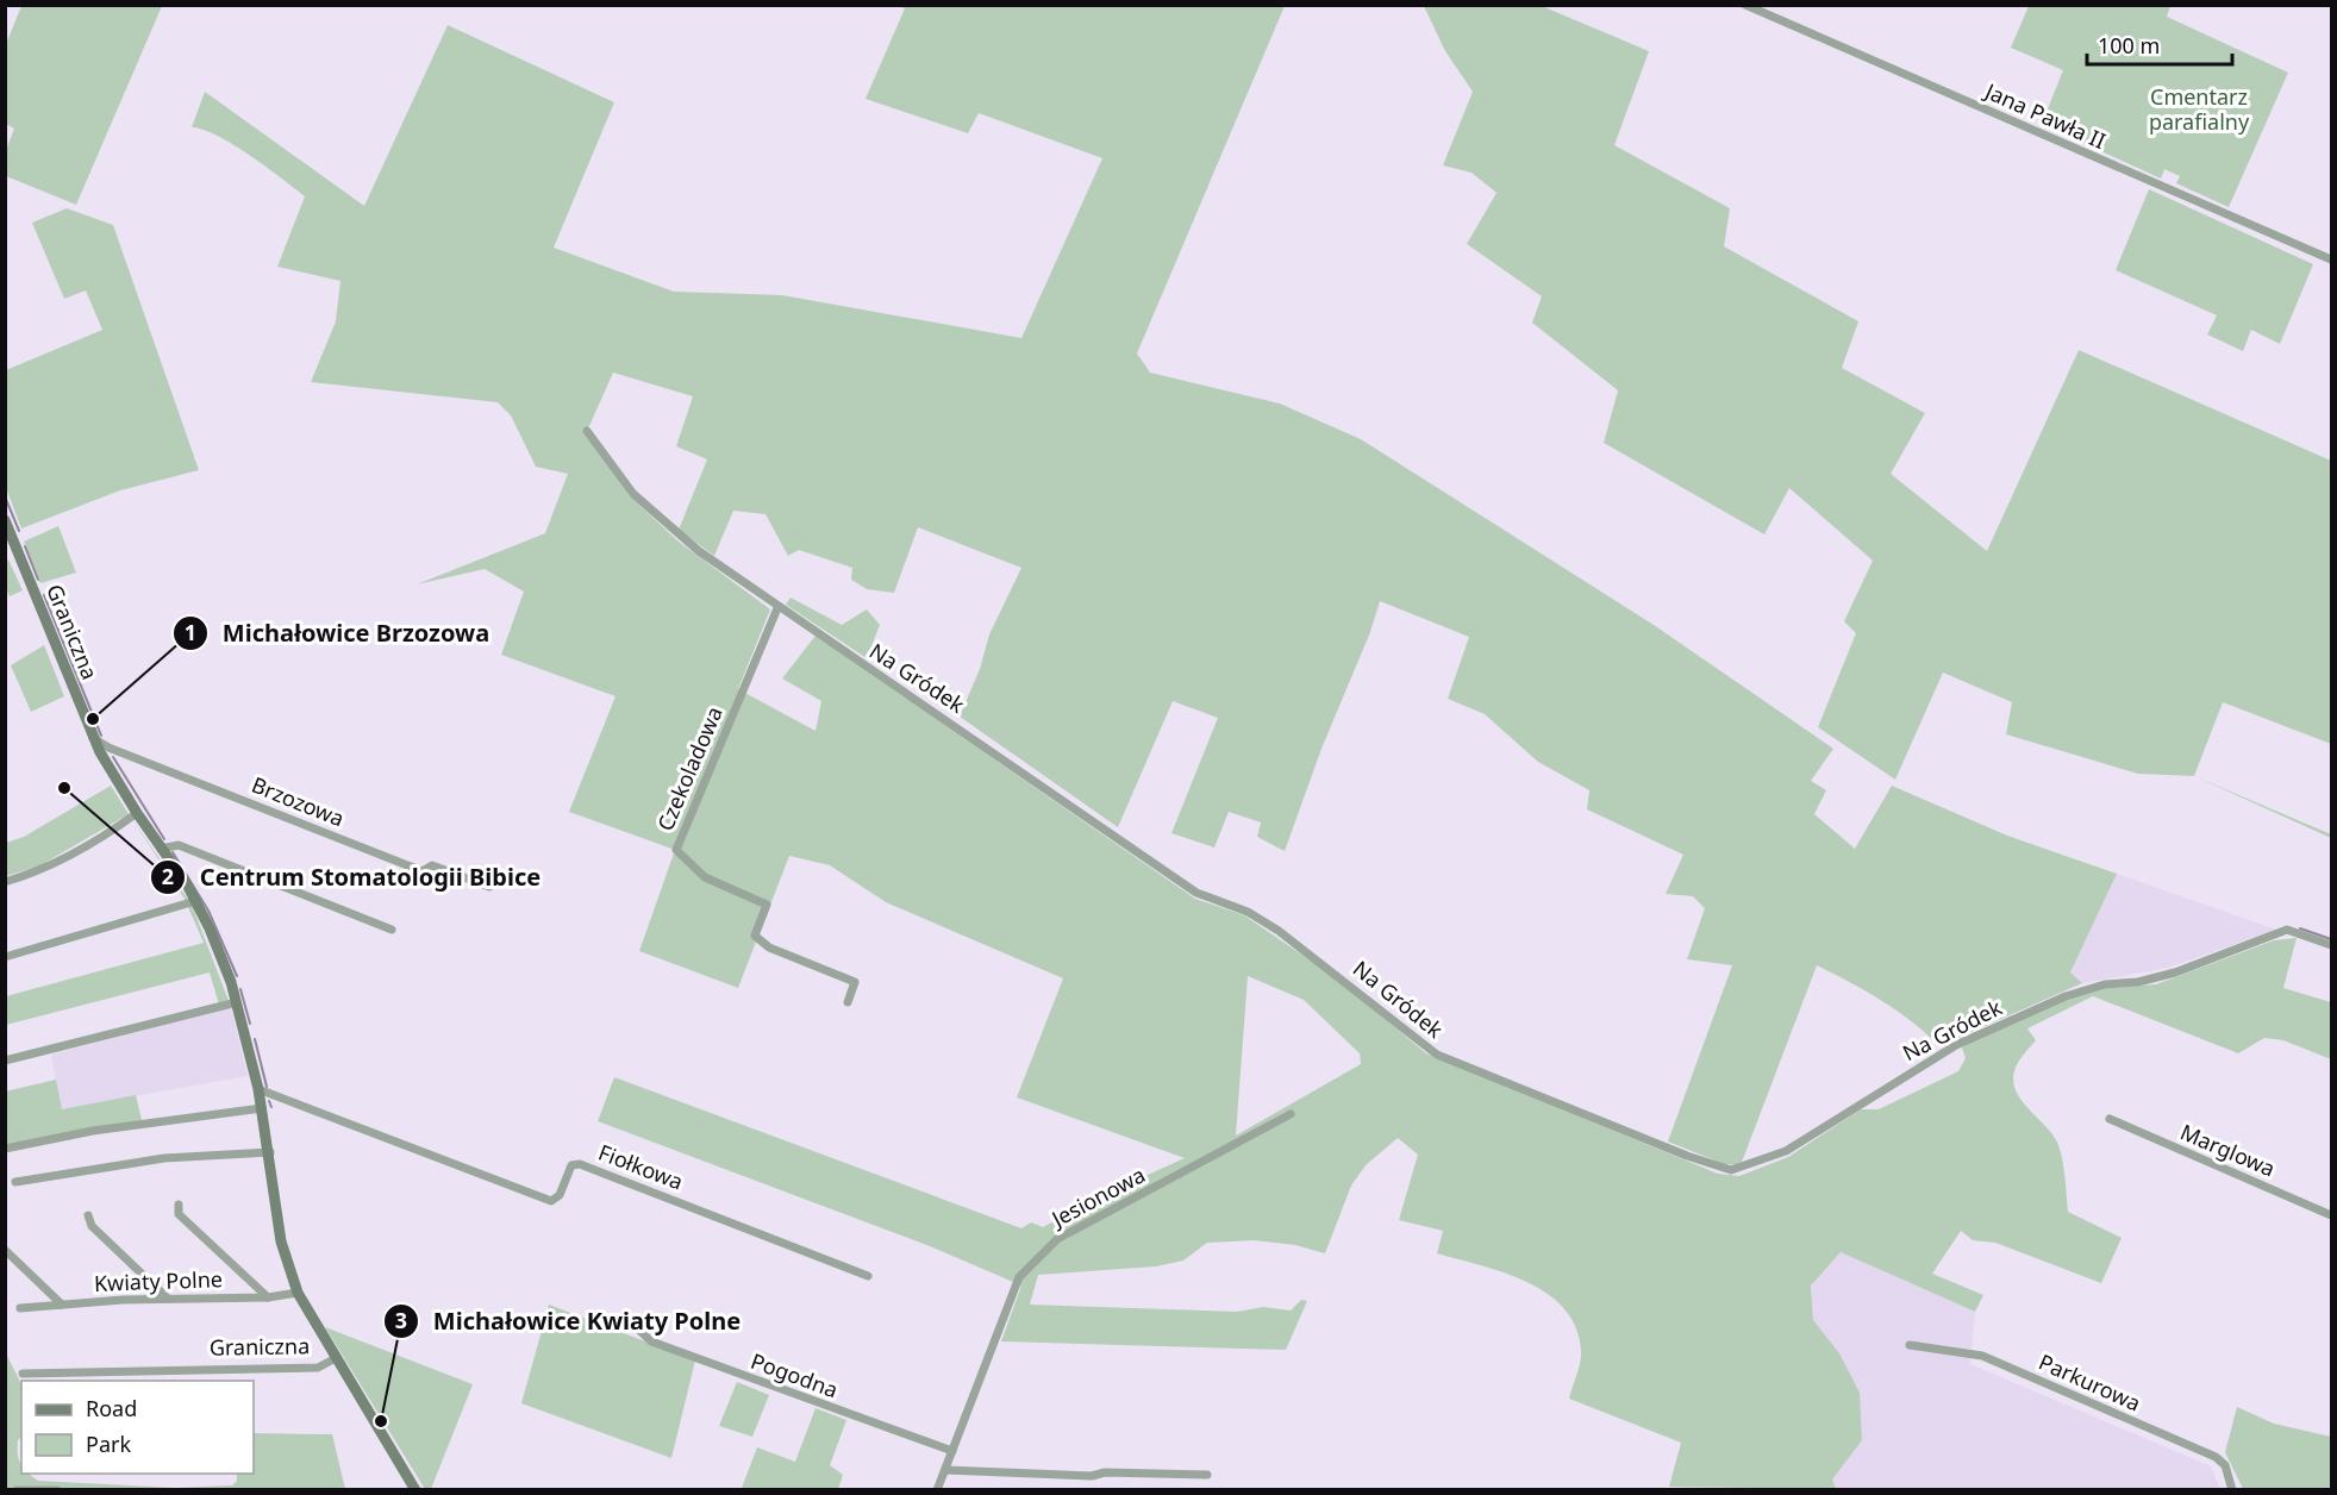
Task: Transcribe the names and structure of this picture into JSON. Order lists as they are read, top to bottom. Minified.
{"streets":{"street":["Jana Pawła II","Graniczna","Na Gródek","Czekoladowa","Brzozowa","Marglowa","Fiołkowa","Jesionowa","Kwiaty Polne","Pogodna","Parkurowa"]},"crossings":[["Graniczna","Brzozowa"],["Graniczna","Fiołkowa"],["Graniczna","Kwiaty Polne"],["Na Gródek","Czekoladowa"],["Jesionowa","Pogodna"]],"parks":["Cmentarz parafialny"],"places":["Michałowice Brzozowa","Centrum Stomatologii Bibice","Michałowice Kwiaty Polne"],"legend":["Road","Park"],"scale_bar":"100 m"}
